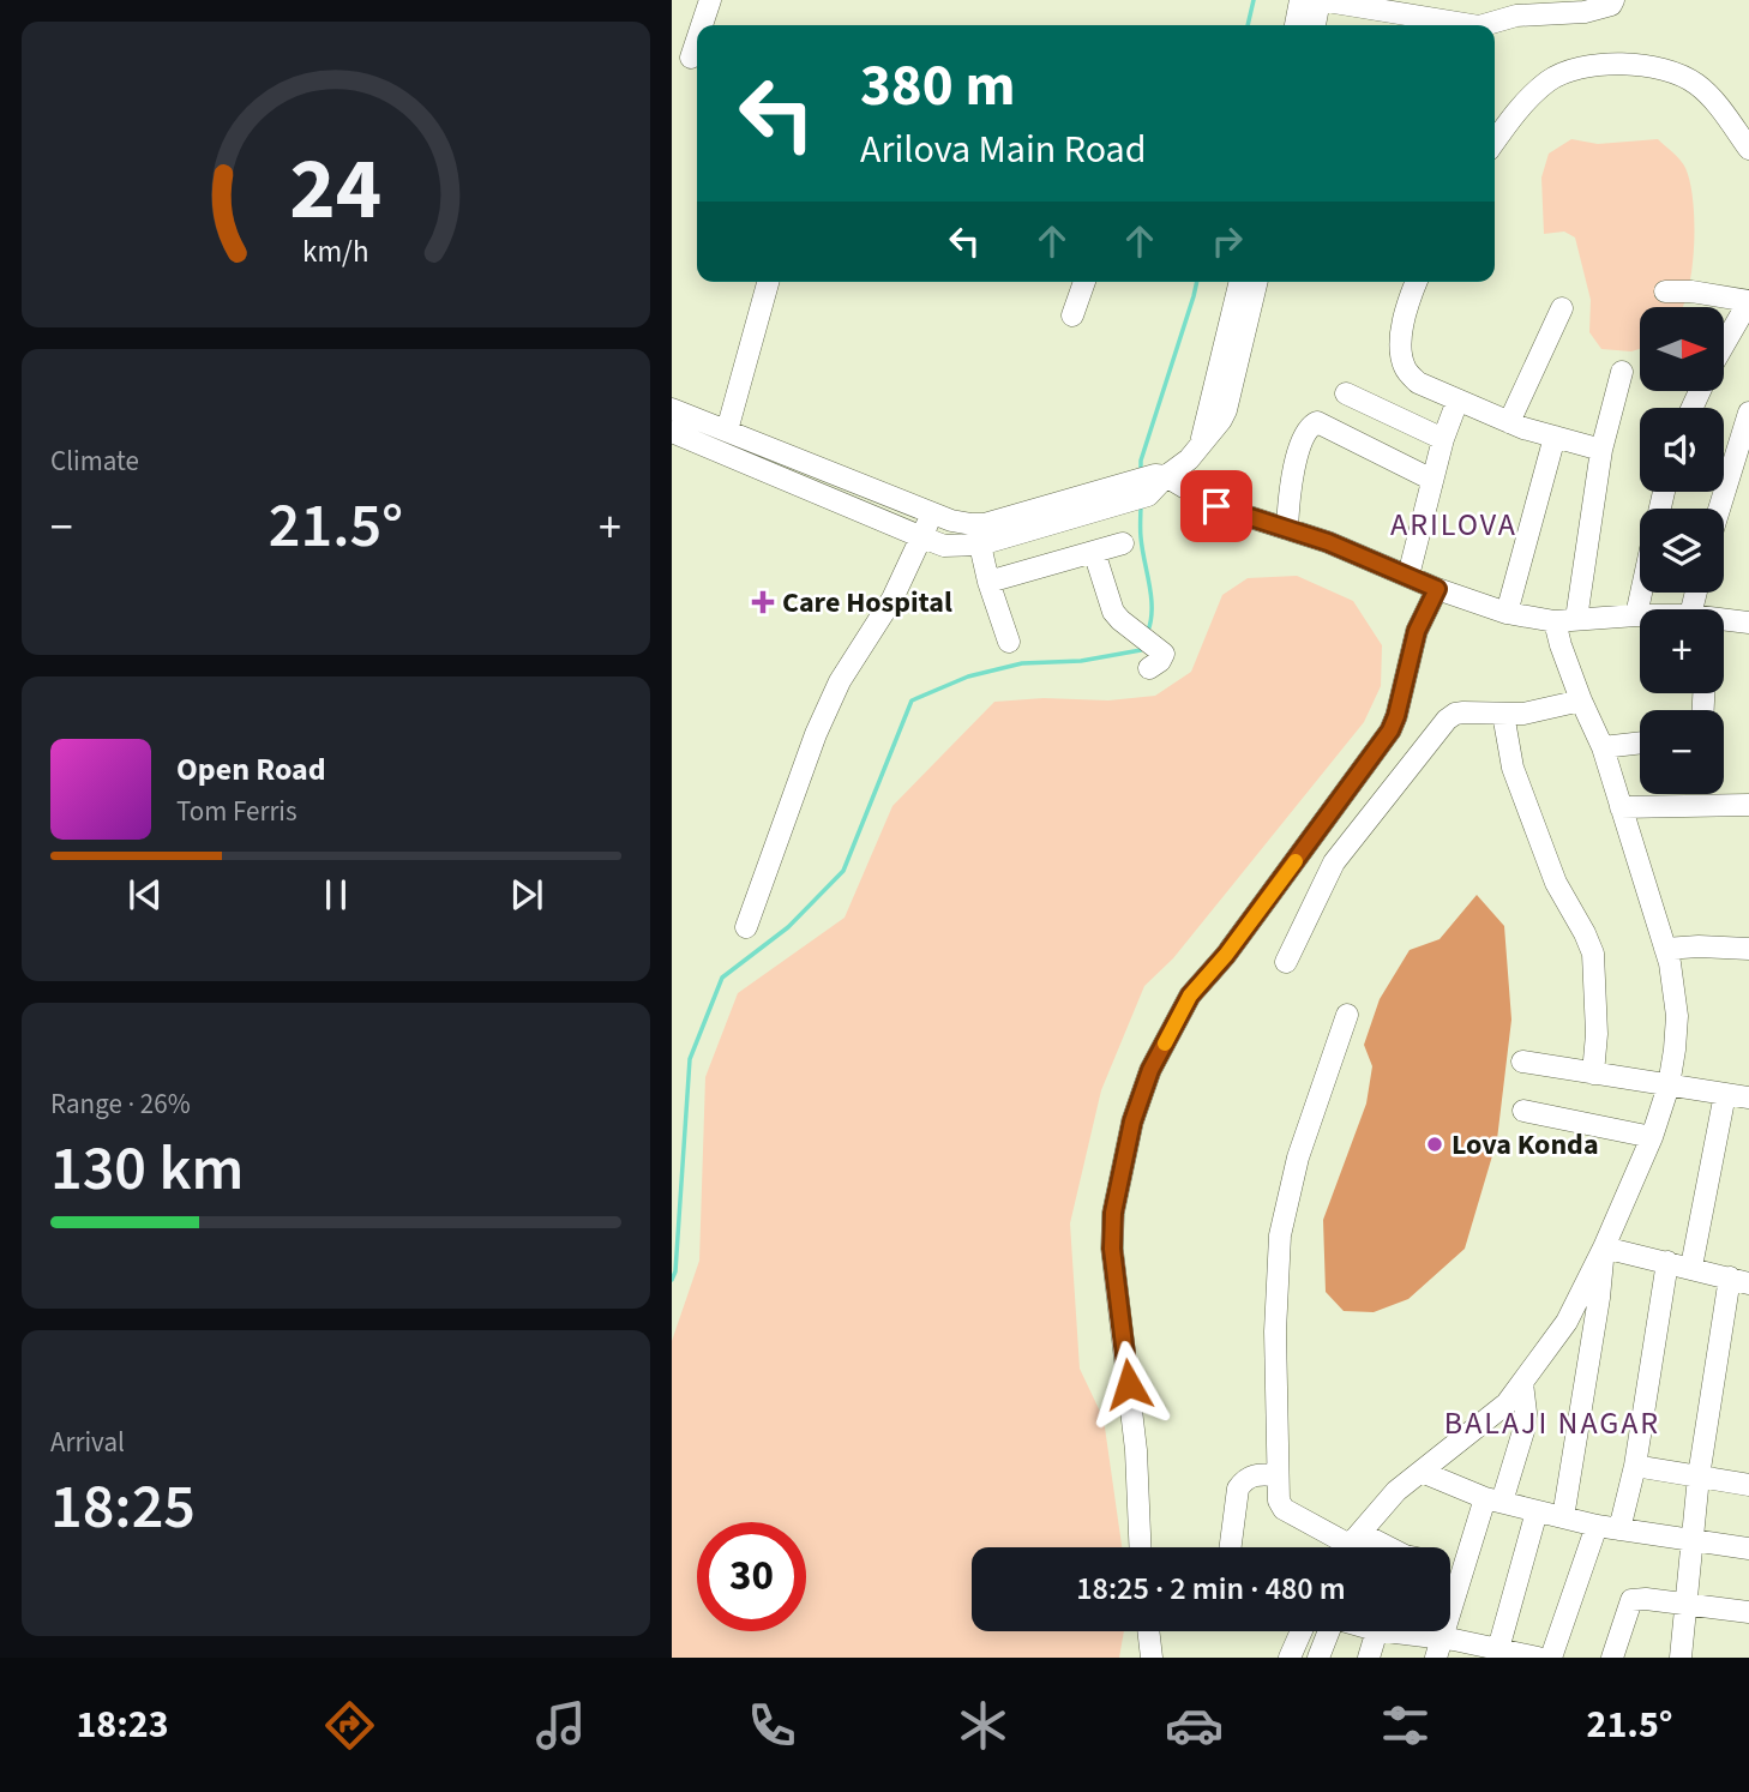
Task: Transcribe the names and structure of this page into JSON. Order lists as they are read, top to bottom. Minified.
{"districts":["ARILOVA","BALAJI NAGAR"],"places":{"health":["Care Hospital"],"other":["Lova Konda"]},"north":"right","page":{"turn":["380 m","Arilova Main Road"],"map_buttons":["+","−"],"tile":["Climate",["Range · 26%","130 km"],["Arrival","18:25"]],"heat":["−","21.5°","+"],"song":["Open Road","Tom Ferris"],"limit":"30","trip":"18:25 · 2 min · 480 m","tabs":["18:23","21.5°"],"gauge":["24","km/h"]}}
